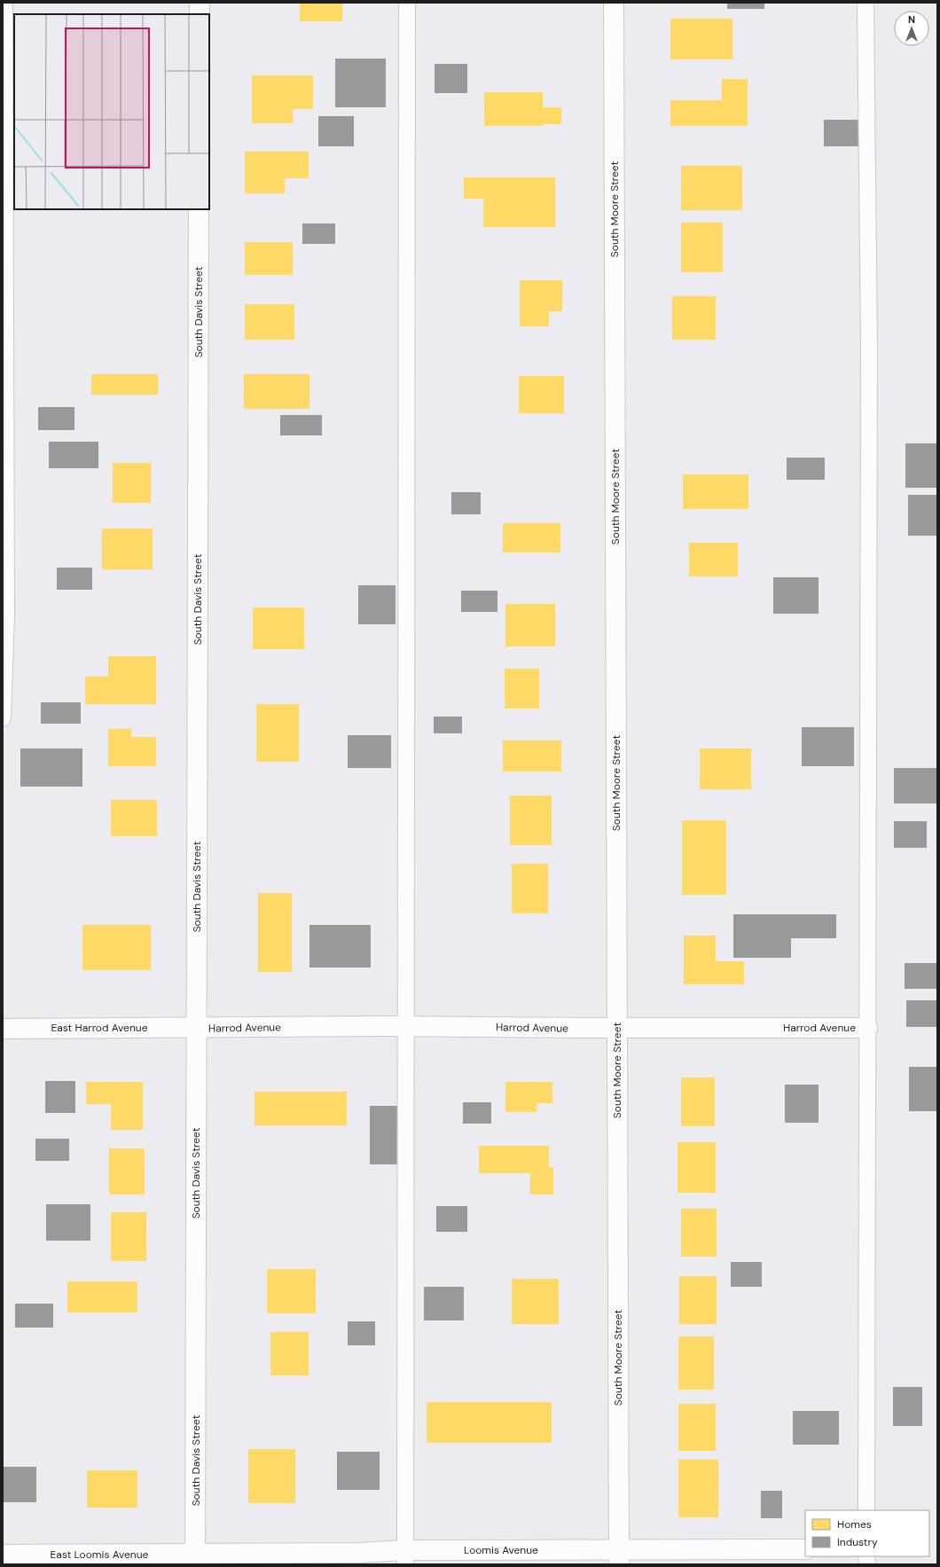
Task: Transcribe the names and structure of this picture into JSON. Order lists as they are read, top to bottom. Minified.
{"streets":{"street":["South Moore Street","South Davis Street","East Harrod Avenue","Harrod Avenue","Loomis Avenue","East Loomis Avenue"]},"crossings":[["South Moore Street","Harrod Avenue"],["South Moore Street","Loomis Avenue"],["South Davis Street","East Harrod Avenue"],["South Davis Street","Harrod Avenue"],["South Davis Street","Loomis Avenue"],["South Davis Street","East Loomis Avenue"],["East Harrod Avenue","Harrod Avenue"],["Loomis Avenue","East Loomis Avenue"]],"legend":["Homes","Industry"],"north":"top"}
